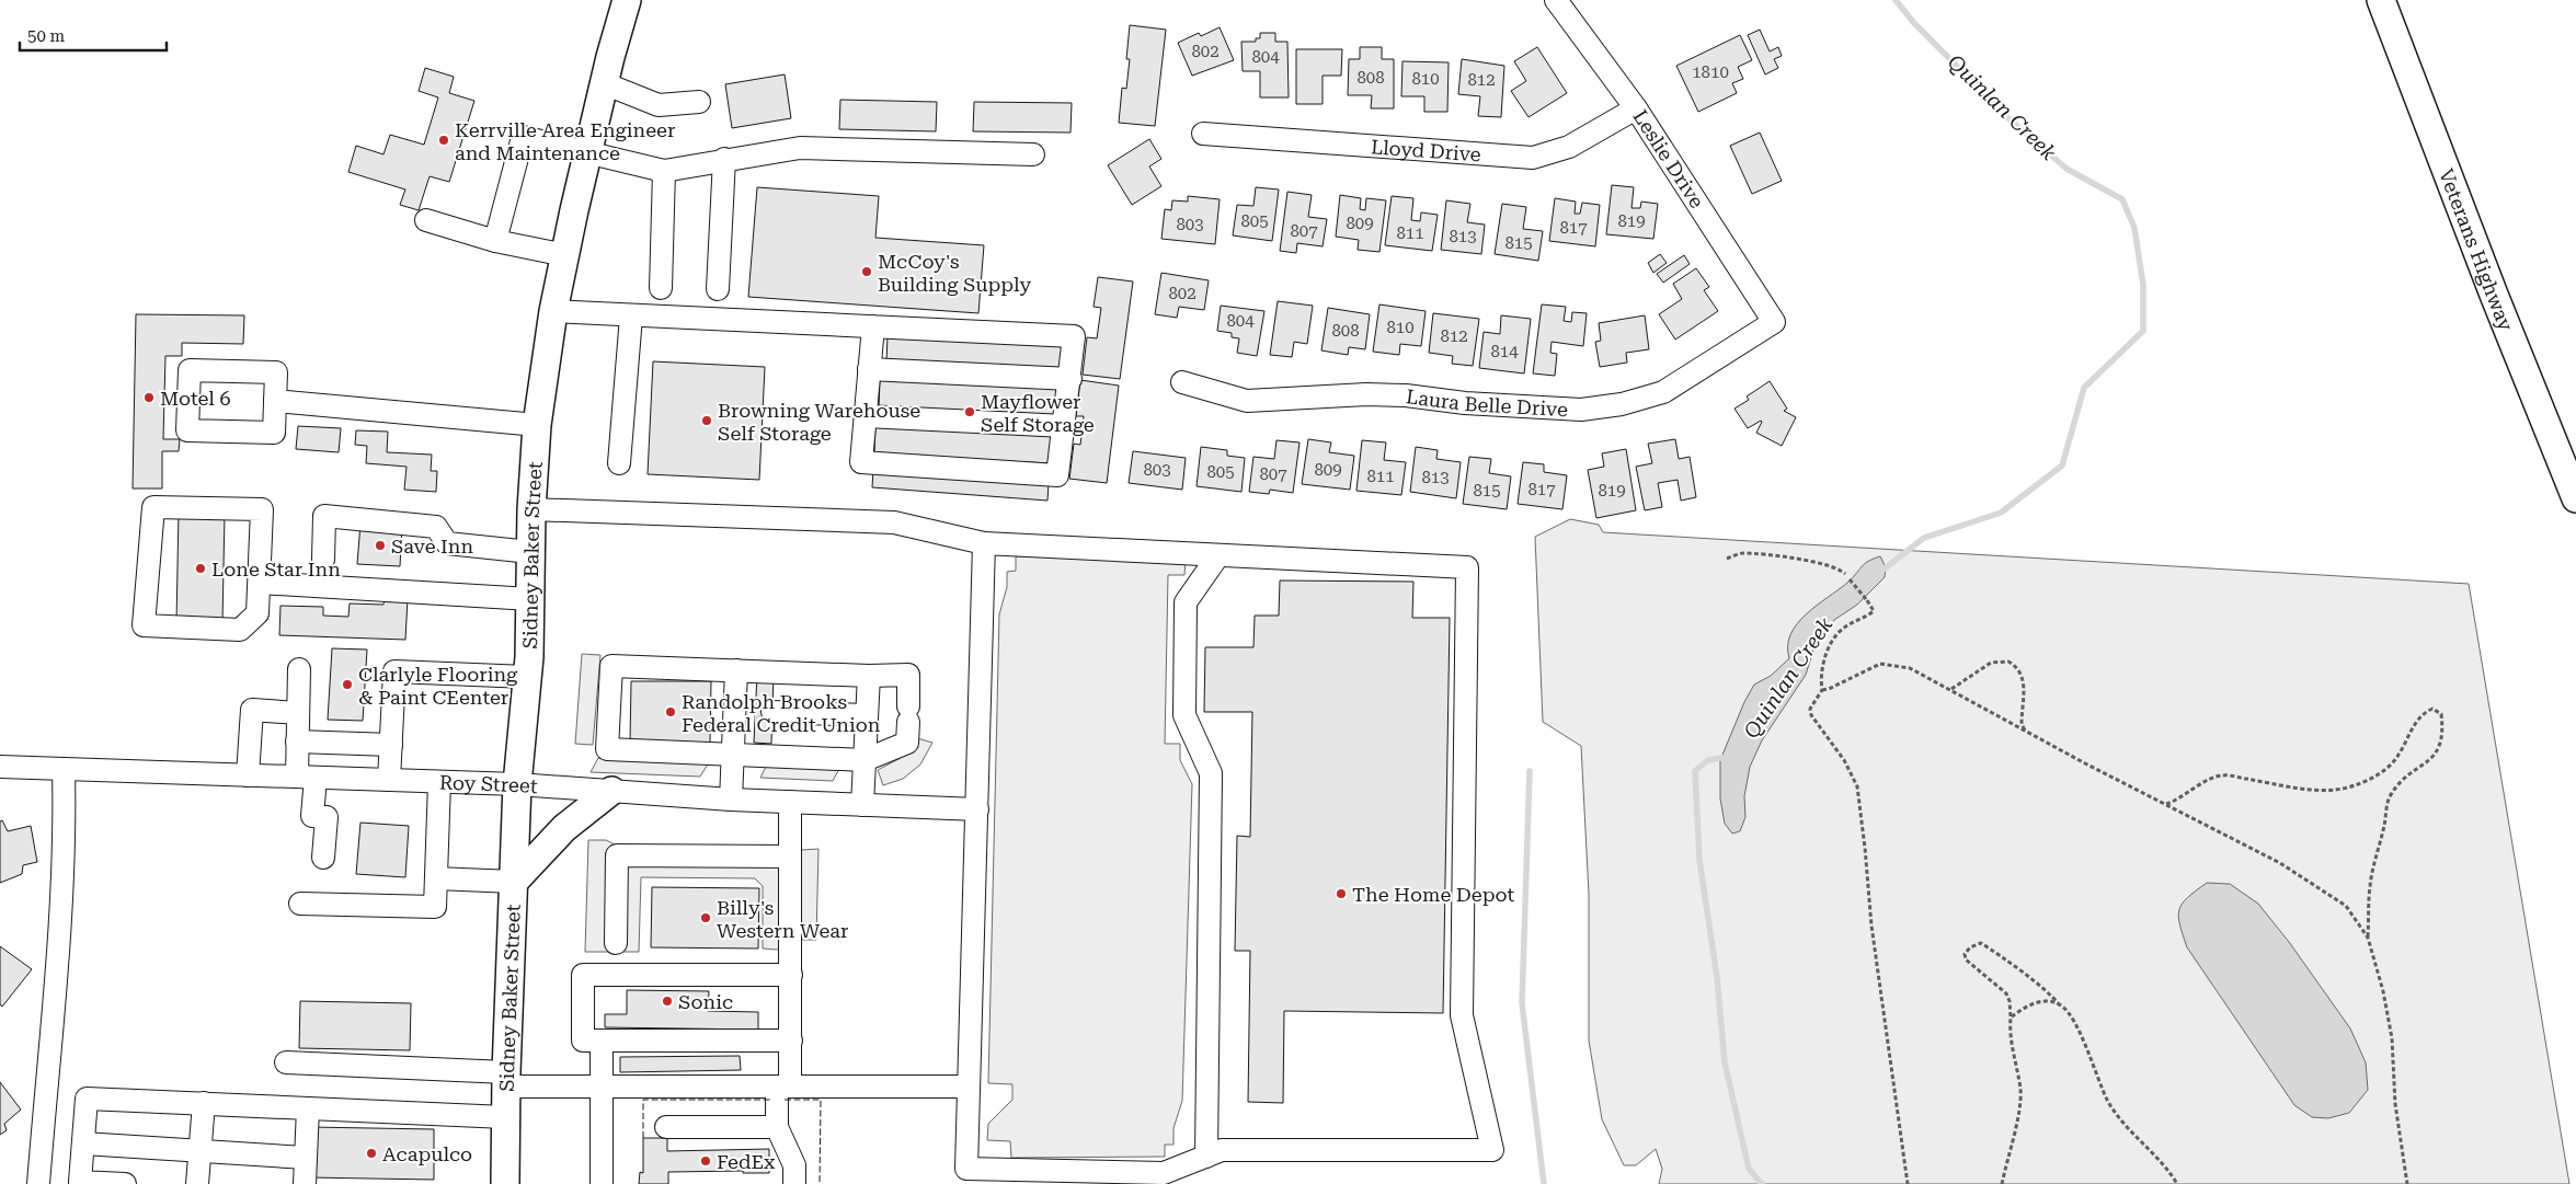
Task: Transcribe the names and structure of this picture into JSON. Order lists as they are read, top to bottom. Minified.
{"streets":{"main road":["Veterans Highway","Sidney Baker Street"],"street":["Lloyd Drive","Leslie Drive","Laura Belle Drive","Roy Street"]},"crossings":[["Lloyd Drive","Leslie Drive"],["Leslie Drive","Laura Belle Drive"],["Sidney Baker Street","Roy Street"]],"water":["Quinlan Creek"],"places":["Kerrville Area Engineer and Maintenance","McCoy's Building Supply","Motel 6","Mayflower Self Storage","Browning Warehouse Self Storage","Save Inn","Lone Star Inn","Clarlyle Flooring & Paint CEenter","Randolph Brooks Federal Credit Union","The Home Depot","Billy's Western Wear","Sonic","Acapulco","FedEx"],"house_numbers":["802","804","1810","808","810","812","805","819","809","803","817","807","811","813","815","802","804","810","808","812","814","803","809","805","807","811","813","817","815","819"],"scale_bar":"50 m"}
